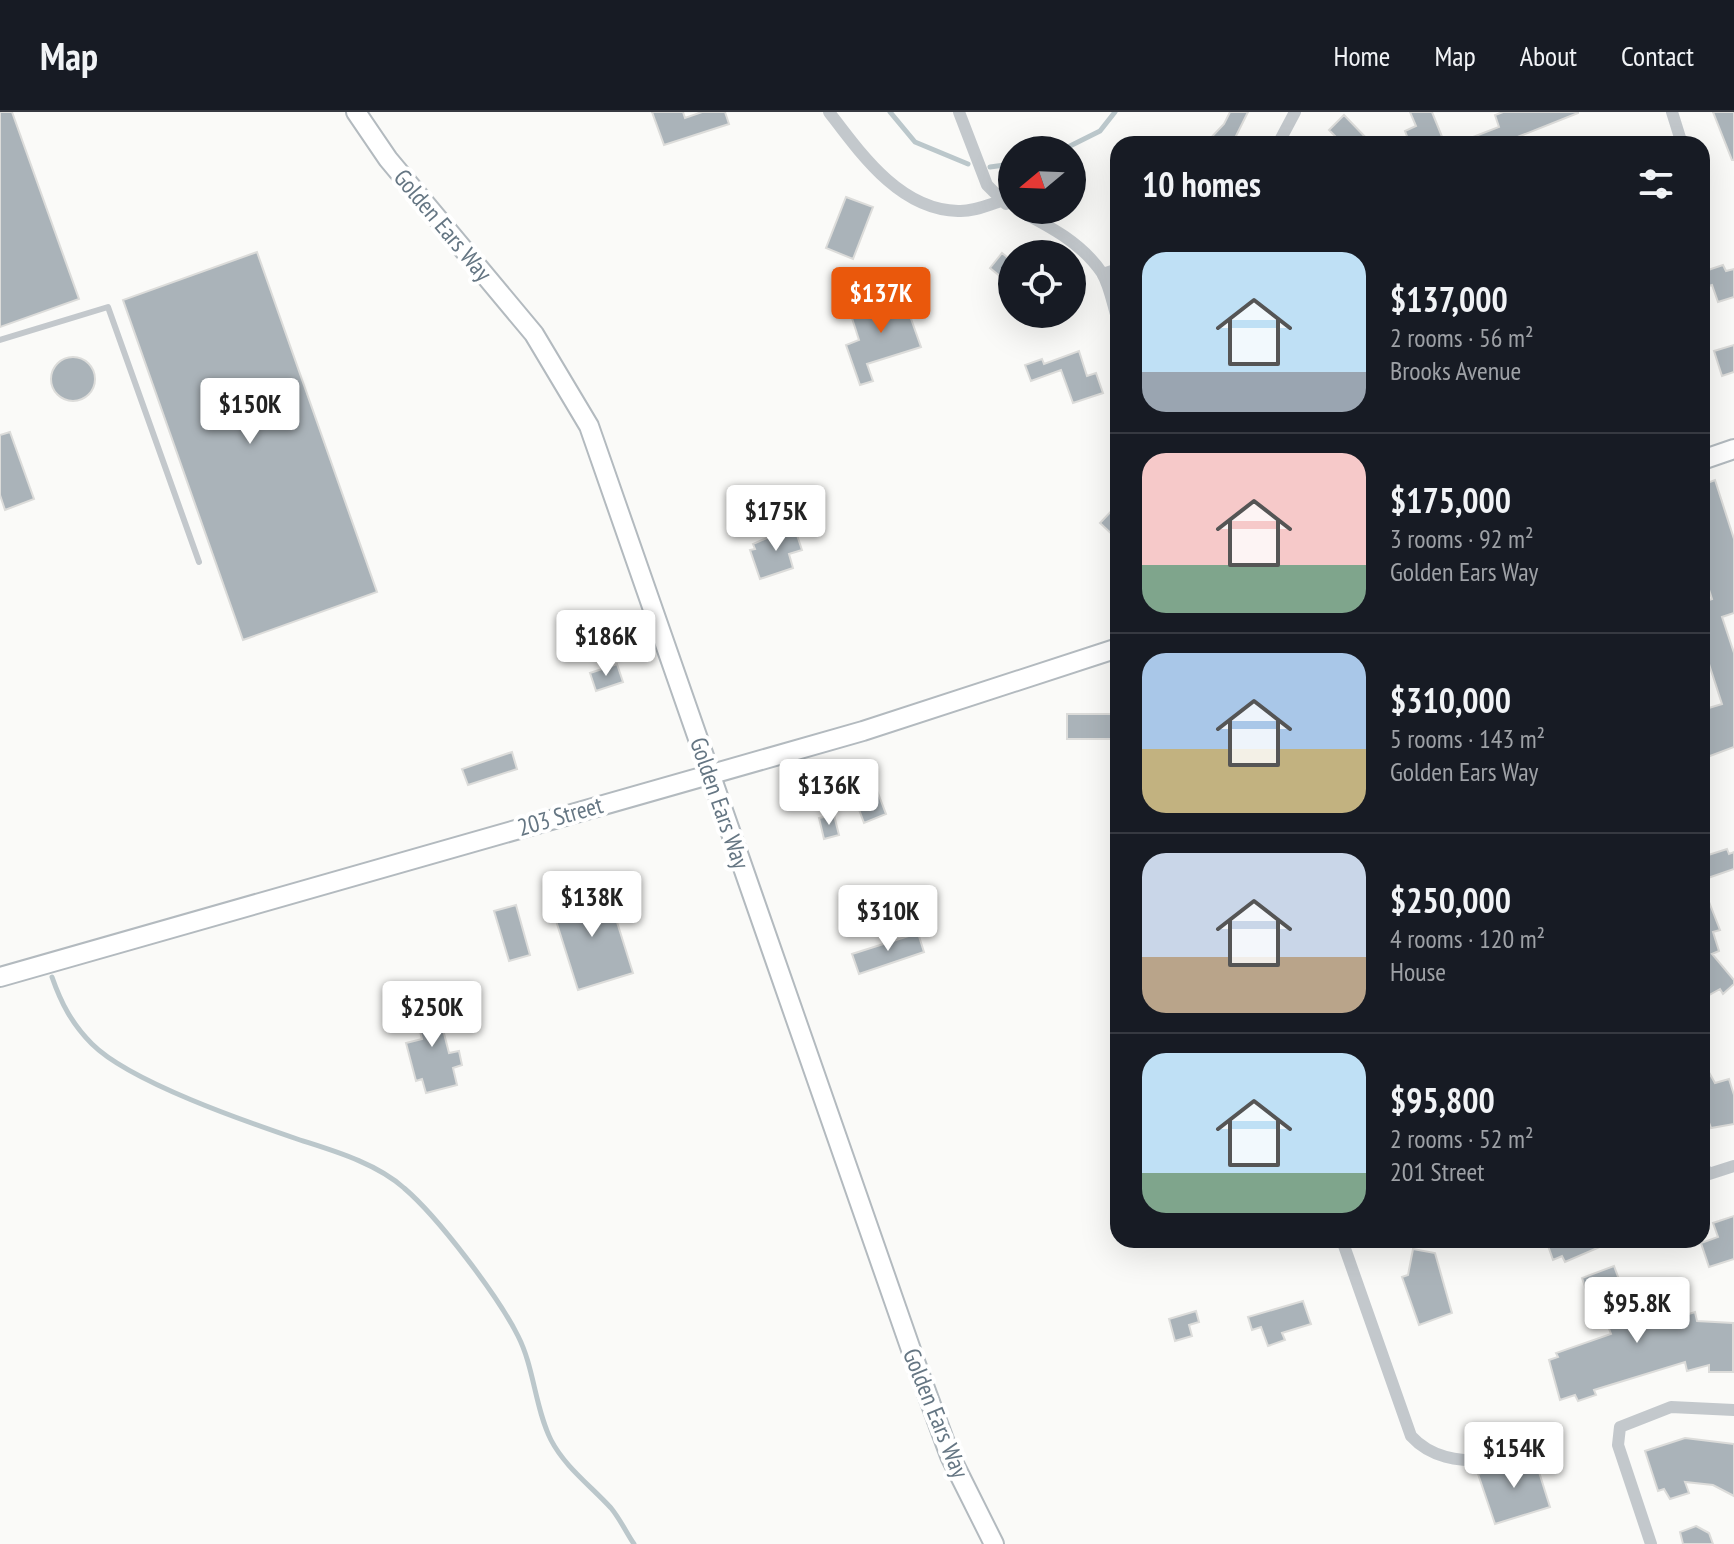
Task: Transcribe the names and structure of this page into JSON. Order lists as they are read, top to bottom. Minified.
{"streets":{"main road":["Golden Ears Way","203 Street"]},"crossings":[["Golden Ears Way","203 Street"]],"north":"left","page":{"header":"Map","nav":["Home","Map","About","Contact"],"heading":"10 homes","list":[{"name":"$137,000","note":"2 rooms · 56 m² · Brooks Avenue"},{"name":"$175,000","note":"3 rooms · 92 m² · Golden Ears Way"},{"name":"$310,000","note":"5 rooms · 143 m² · Golden Ears Way"},{"name":"$250,000","note":"4 rooms · 120 m² · House"},{"name":"$95,800","note":"2 rooms · 52 m² · 201 Street"}],"price":["$137K","$150K","$175K","$186K","$136K","$138K","$310K","$250K","$95.8K","$154K"]}}
